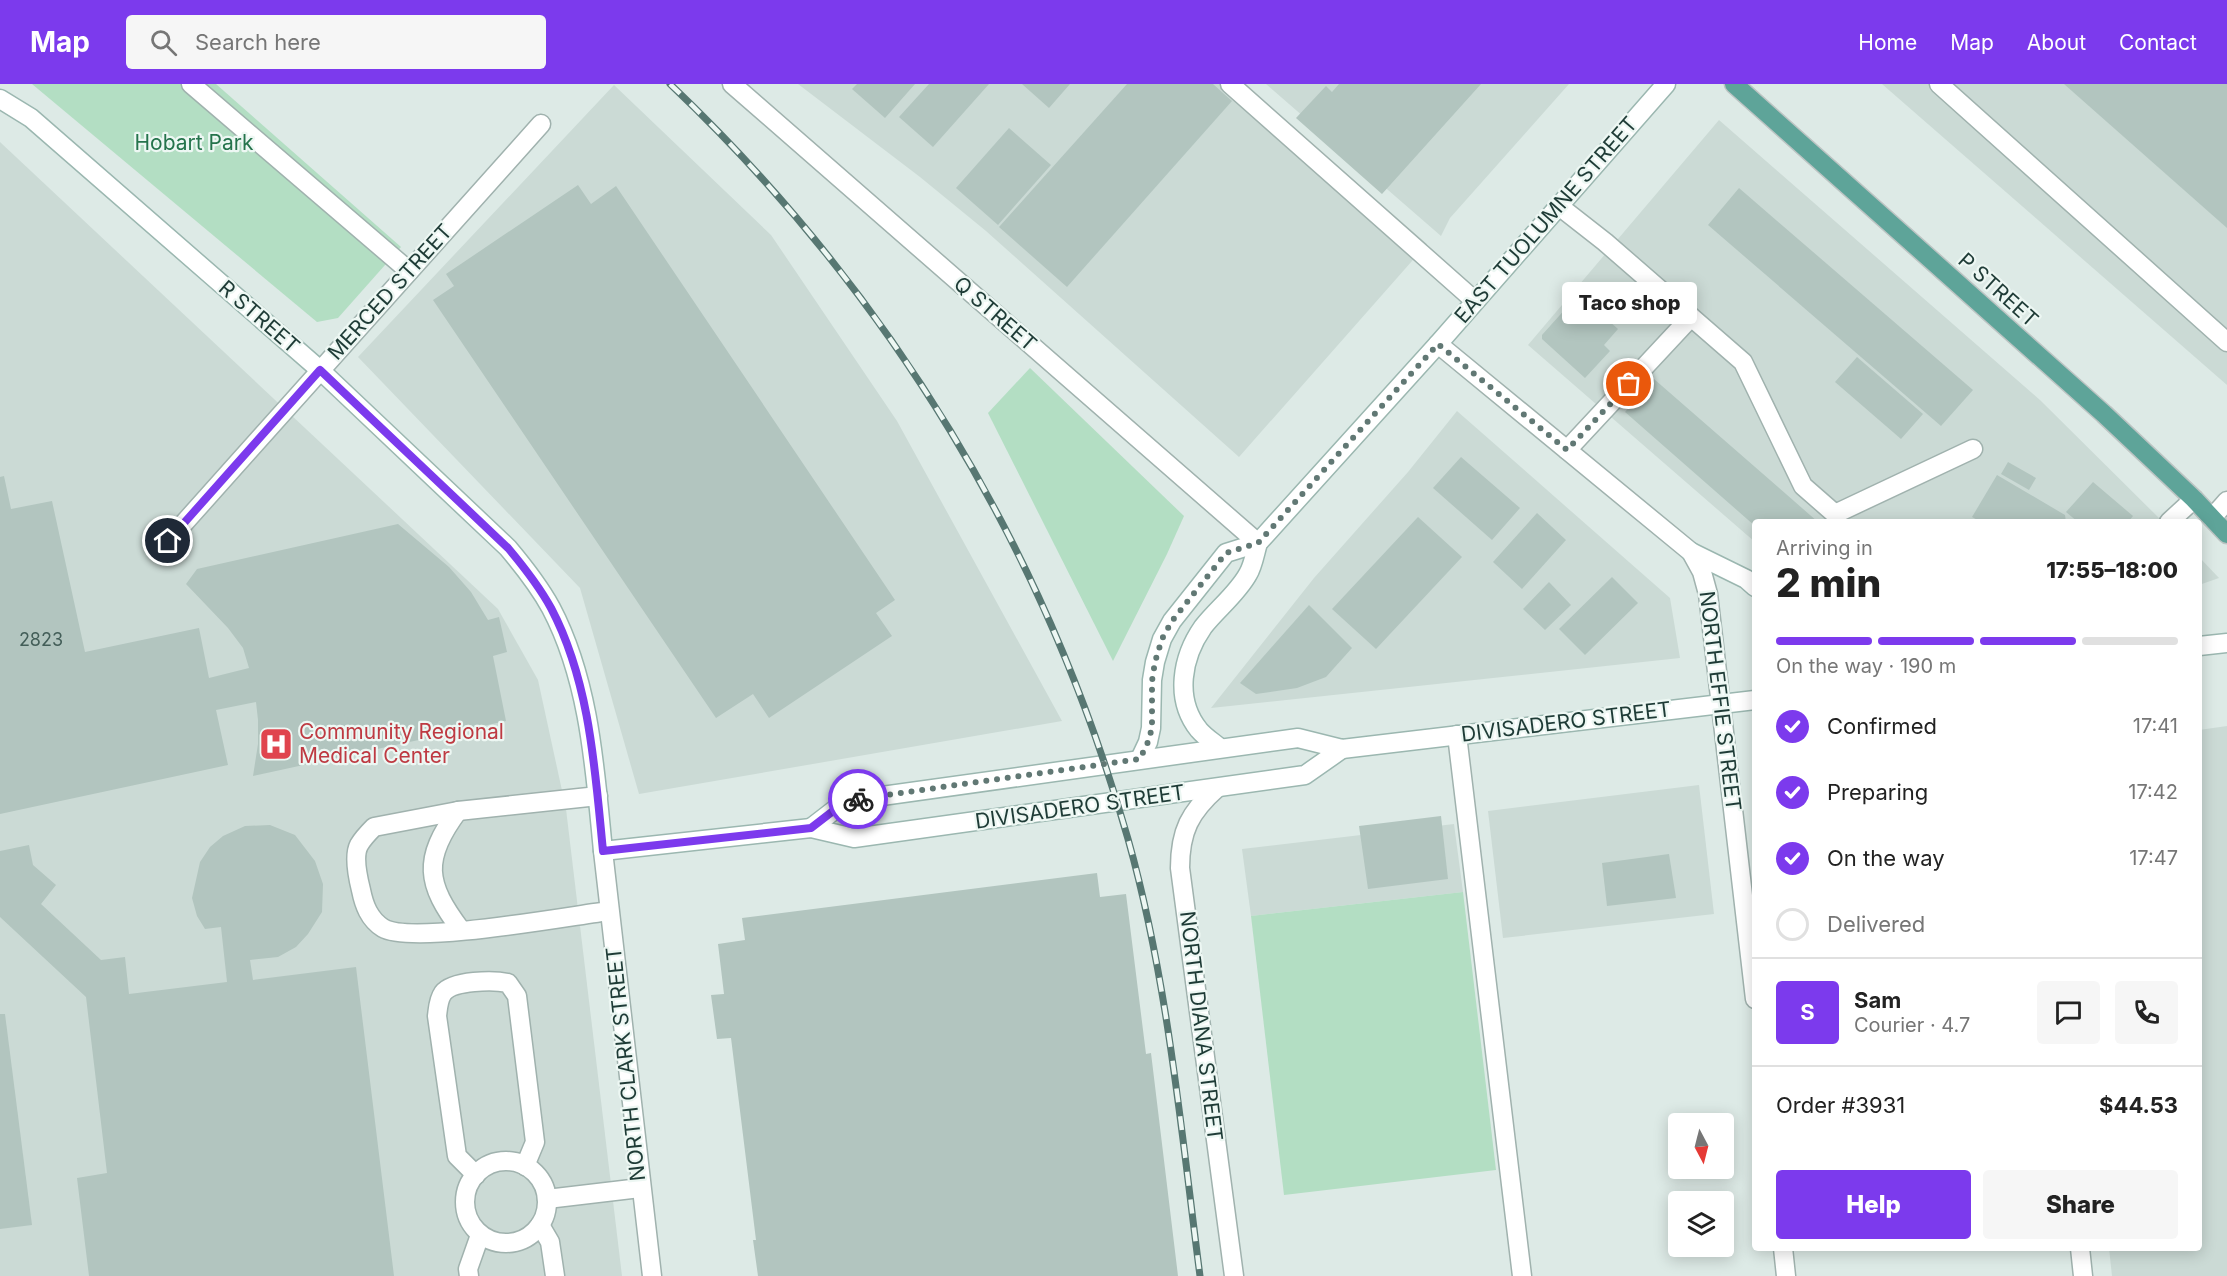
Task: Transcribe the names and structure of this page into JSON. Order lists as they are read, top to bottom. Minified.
{"streets":{"main road":["P STREET"],"street":["EAST TUOLUMNE STREET","MERCED STREET","Q STREET","R STREET","NORTH EFFIE STREET","DIVISADERO STREET","NORTH DIANA STREET","NORTH CLARK STREET"]},"crossings":[["EAST TUOLUMNE STREET","Q STREET"],["EAST TUOLUMNE STREET","NORTH EFFIE STREET"],["EAST TUOLUMNE STREET","DIVISADERO STREET"],["MERCED STREET","R STREET"],["R STREET","DIVISADERO STREET"],["R STREET","NORTH CLARK STREET"],["NORTH EFFIE STREET","DIVISADERO STREET"],["DIVISADERO STREET","NORTH DIANA STREET"],["DIVISADERO STREET","NORTH CLARK STREET"]],"parks":["Hobart Park"],"places":{"other":["Taco shop"],"hospital":["Community Regional Medical Center"]},"house_numbers":["2823"],"north":"bottom","page":{"header":"Map","search":"Search here","nav":["Home","Map","About","Contact"],"bubble":"Taco shop","heading":["2 min","Arriving in","17:55–18:00"],"panel":["Sam","Courier · 4.7","Order #3931","$44.53"],"bar":"On the way · 190 m","list":[["Confirmed","17:41"],["Preparing","17:42"],["On the way","17:47"],"Delivered"],"round":"S","buttons":["Help","Share"]}}
